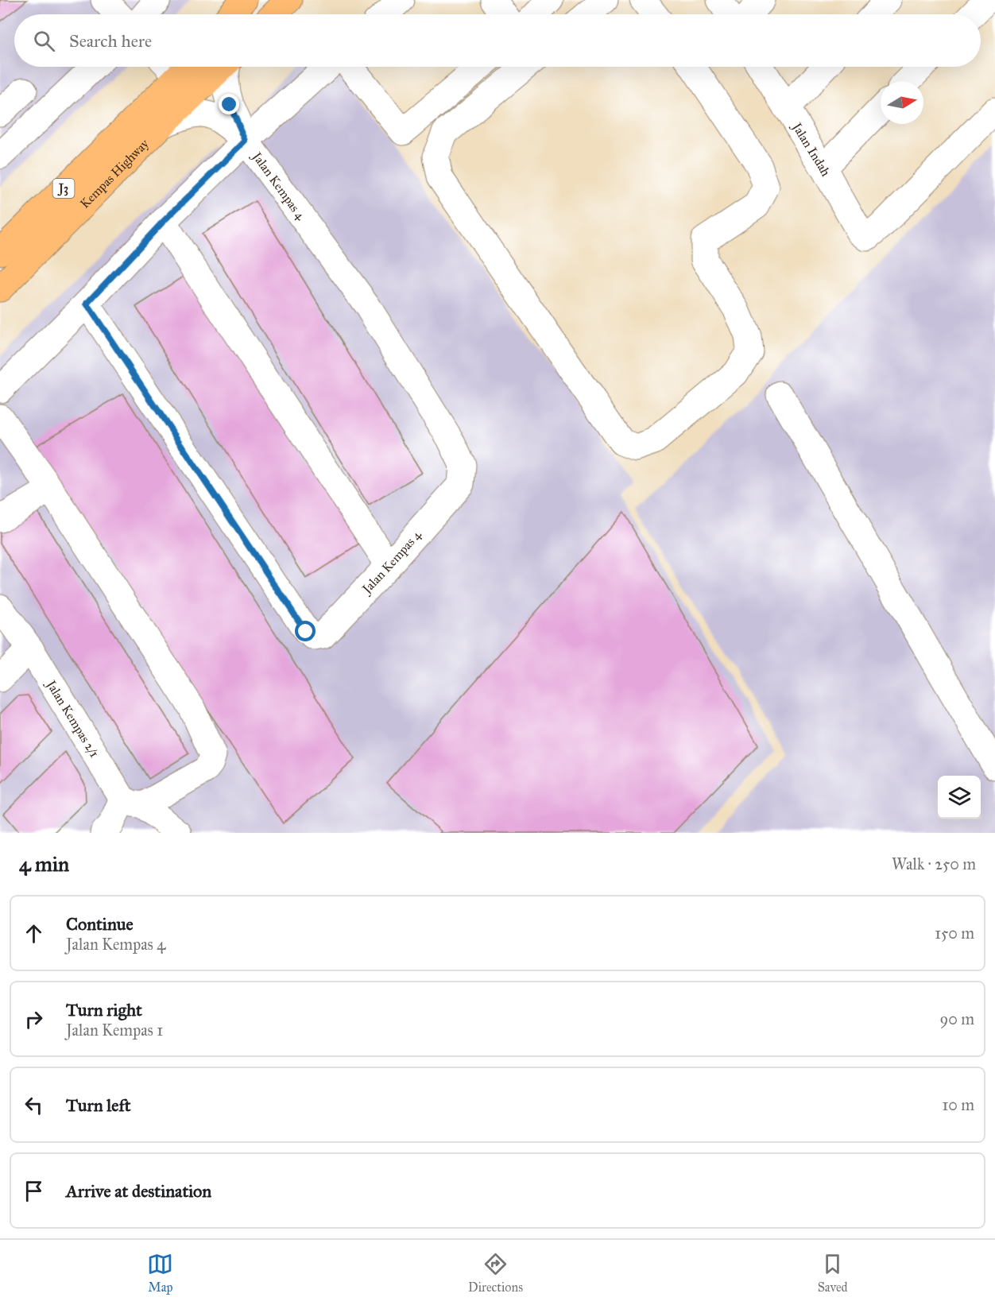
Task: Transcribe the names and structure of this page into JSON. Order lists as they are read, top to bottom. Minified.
{"streets":{"main road":["Kempas Highway","J3"],"street":["Jalan Indah","Jalan Kempas 4","Jalan Kempas 2/1"]},"north":"right","page":{"search":"Search here","heading":["4 min","Walk · 250 m"],"list":[["Continue","Jalan Kempas 4","150 m"],["Turn right","Jalan Kempas 1","90 m"],["Turn left","10 m"],"Arrive at destination"],"nav":["Map","Directions","Saved"]}}
